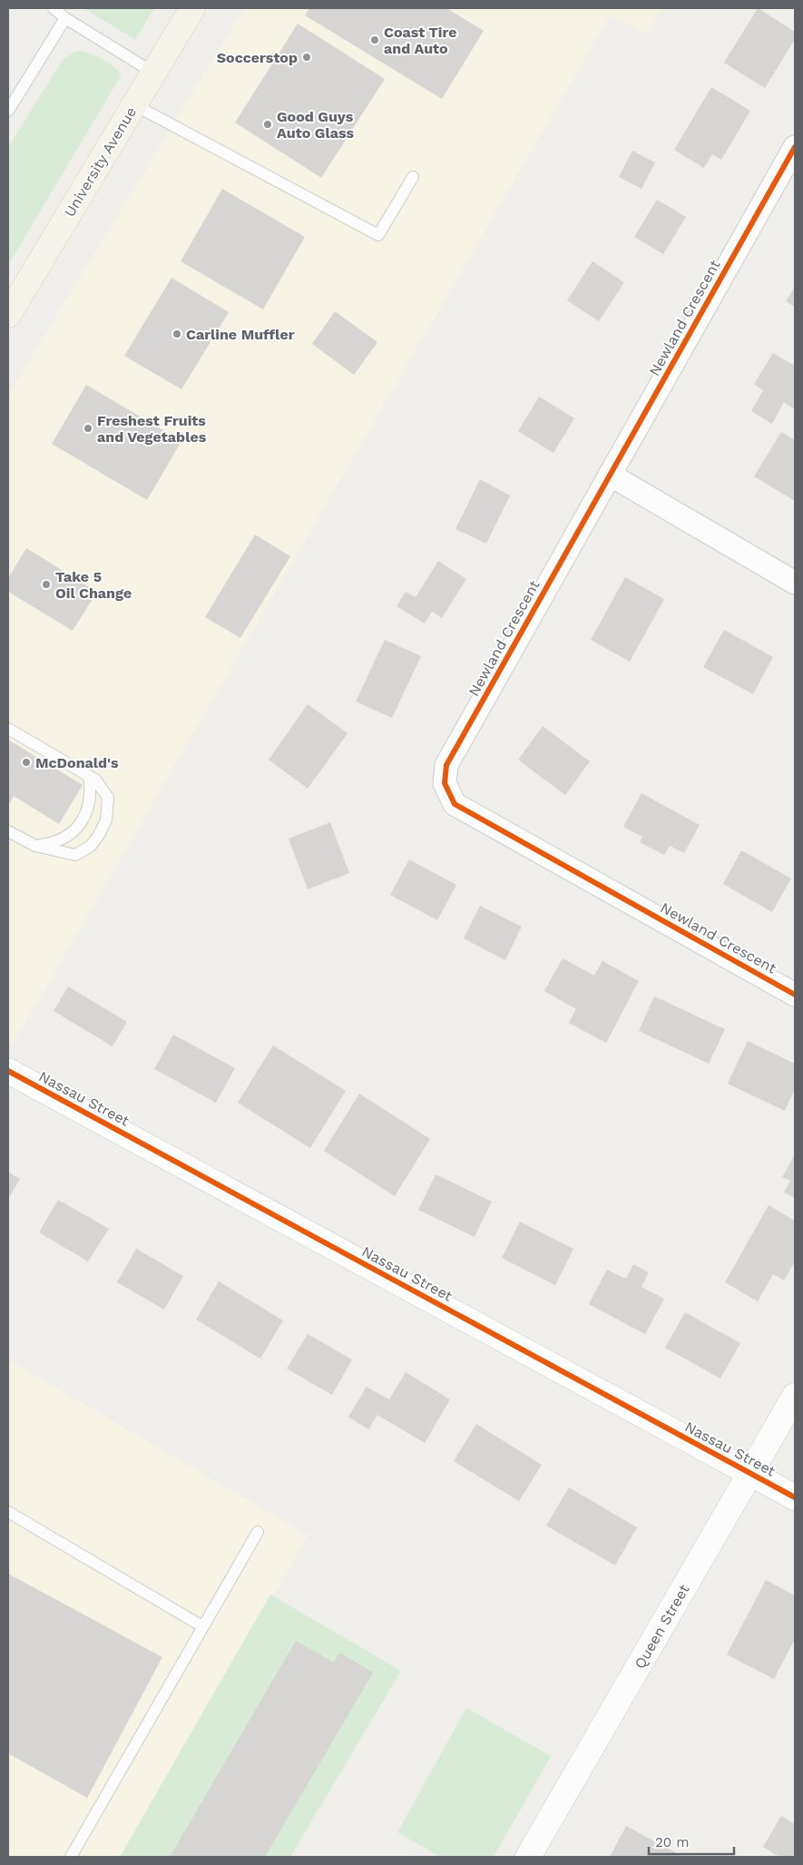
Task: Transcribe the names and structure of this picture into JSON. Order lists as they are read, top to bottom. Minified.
{"streets":{"main road":["University Avenue"],"street":["Newland Crescent","Nassau Street","Queen Street"]},"crossings":[["Nassau Street","Queen Street"]],"places":["Coast Tire and Auto","Soccerstop","Good Guys Auto Glass","Carline Muffler","Freshest Fruits and Vegetables","Take 5 Oil Change","McDonald's"],"scale_bar":"20 m"}
